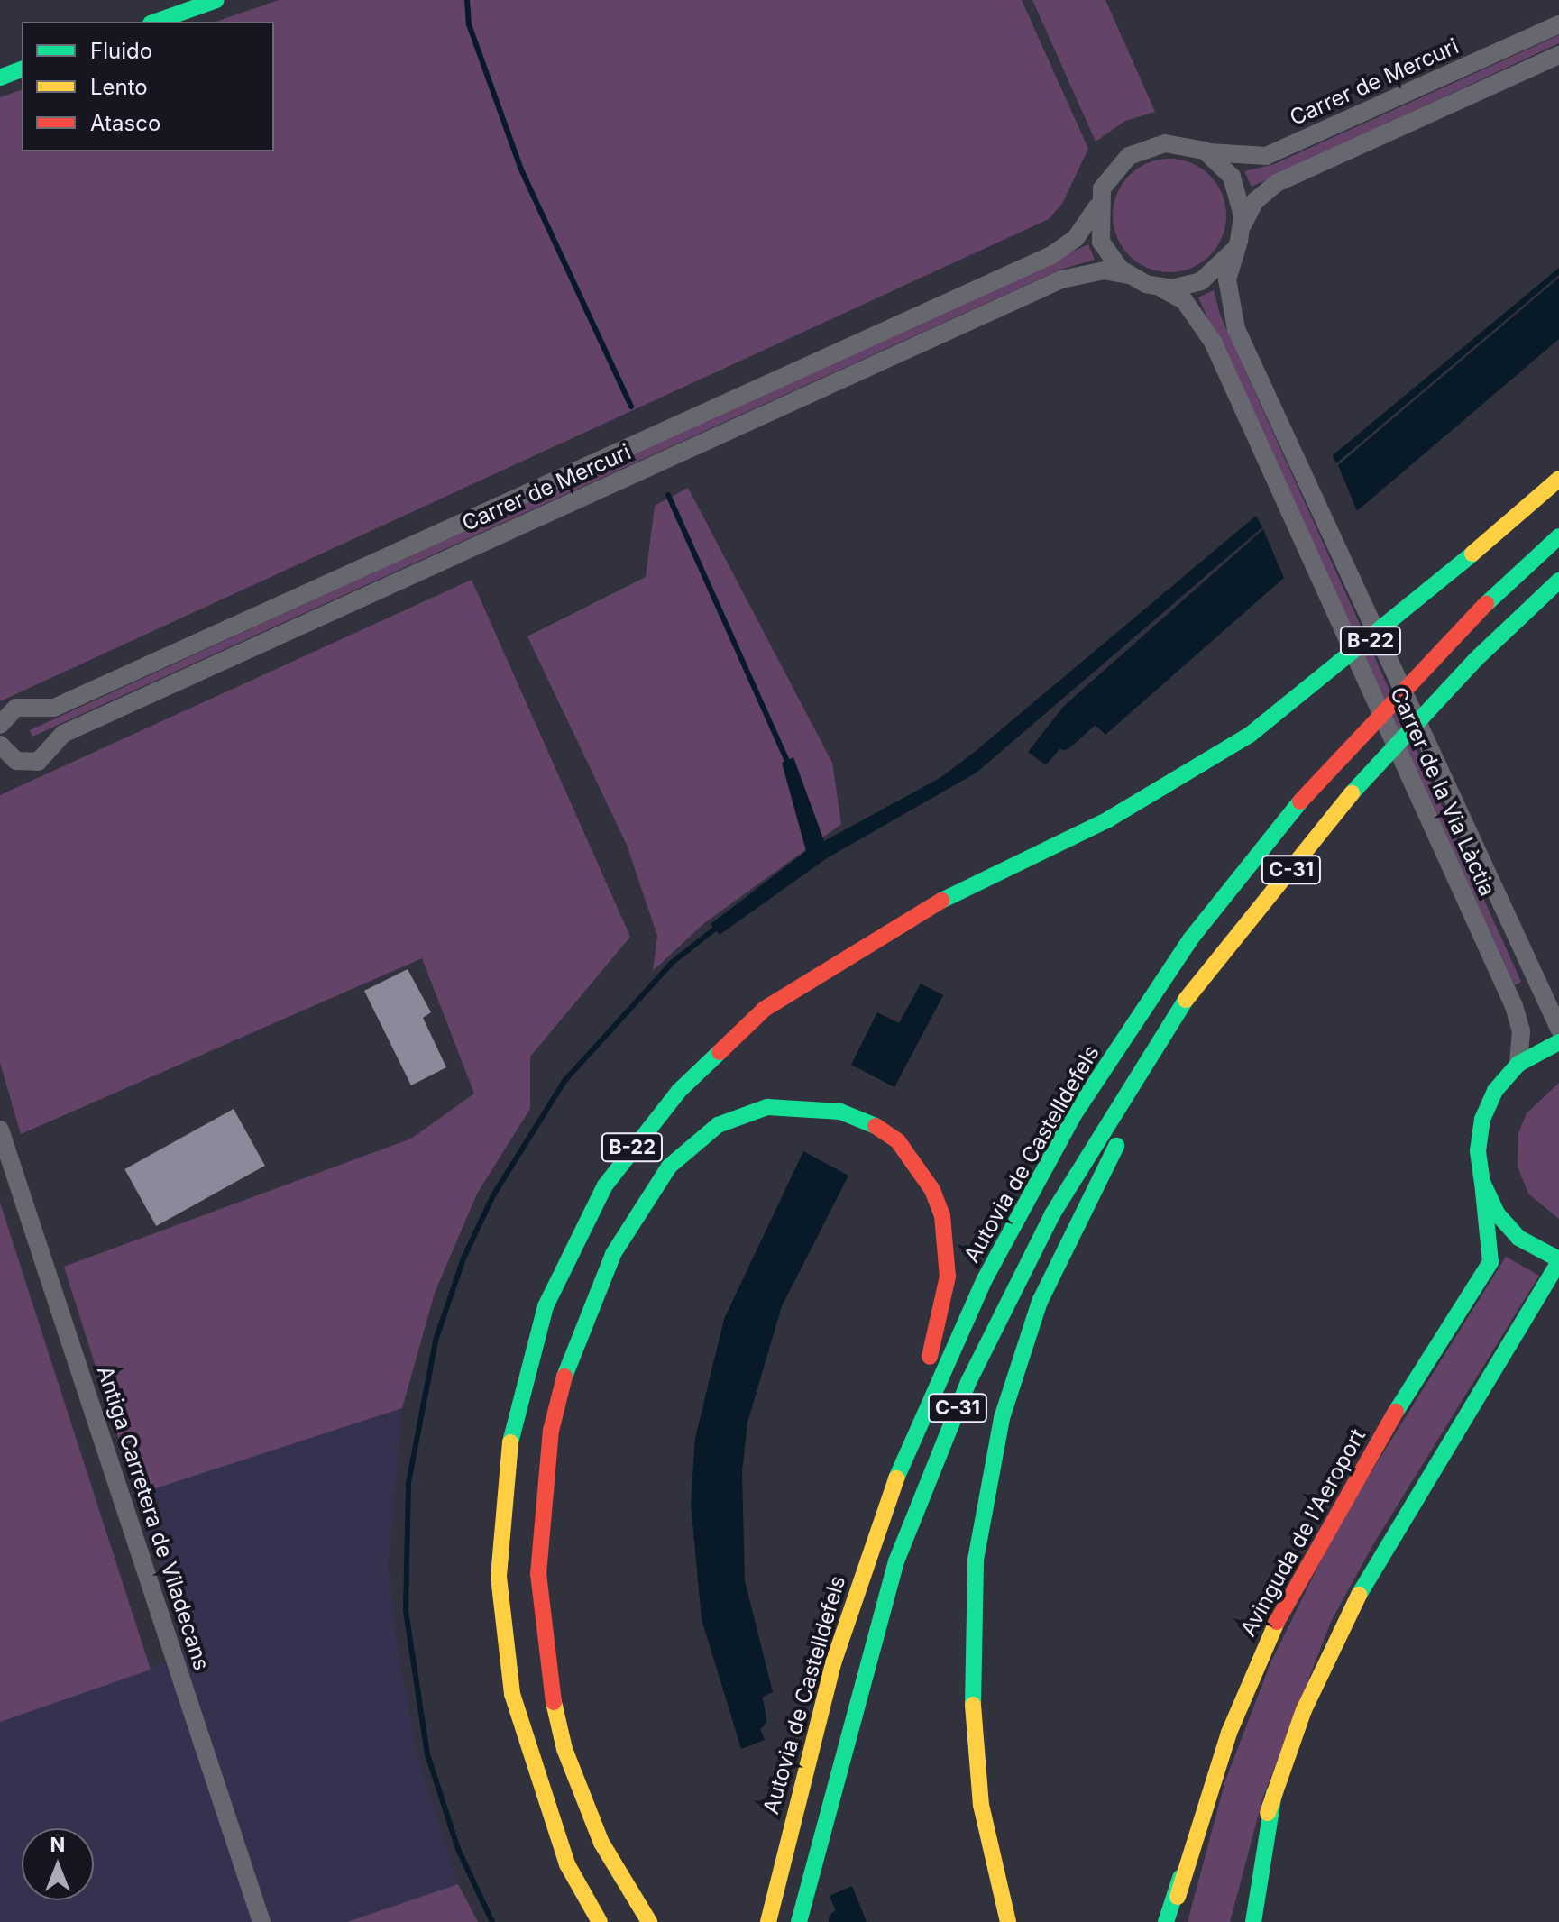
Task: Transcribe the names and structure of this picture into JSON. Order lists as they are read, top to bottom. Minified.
{"streets":{"main road":["B-22","C-31","Autovia de Castelldefels","Avinguda de l'Aeroport"],"street":["Carrer de Mercuri","Carrer de la Via Làctia","Antiga Carretera de Viladecans"]},"crossings":[["Carrer de Mercuri","Carrer de la Via Làctia"],["Carrer de la Via Làctia","Avinguda de l'Aeroport"]],"legend":["Fluido","Lento","Atasco"],"north":"top"}
